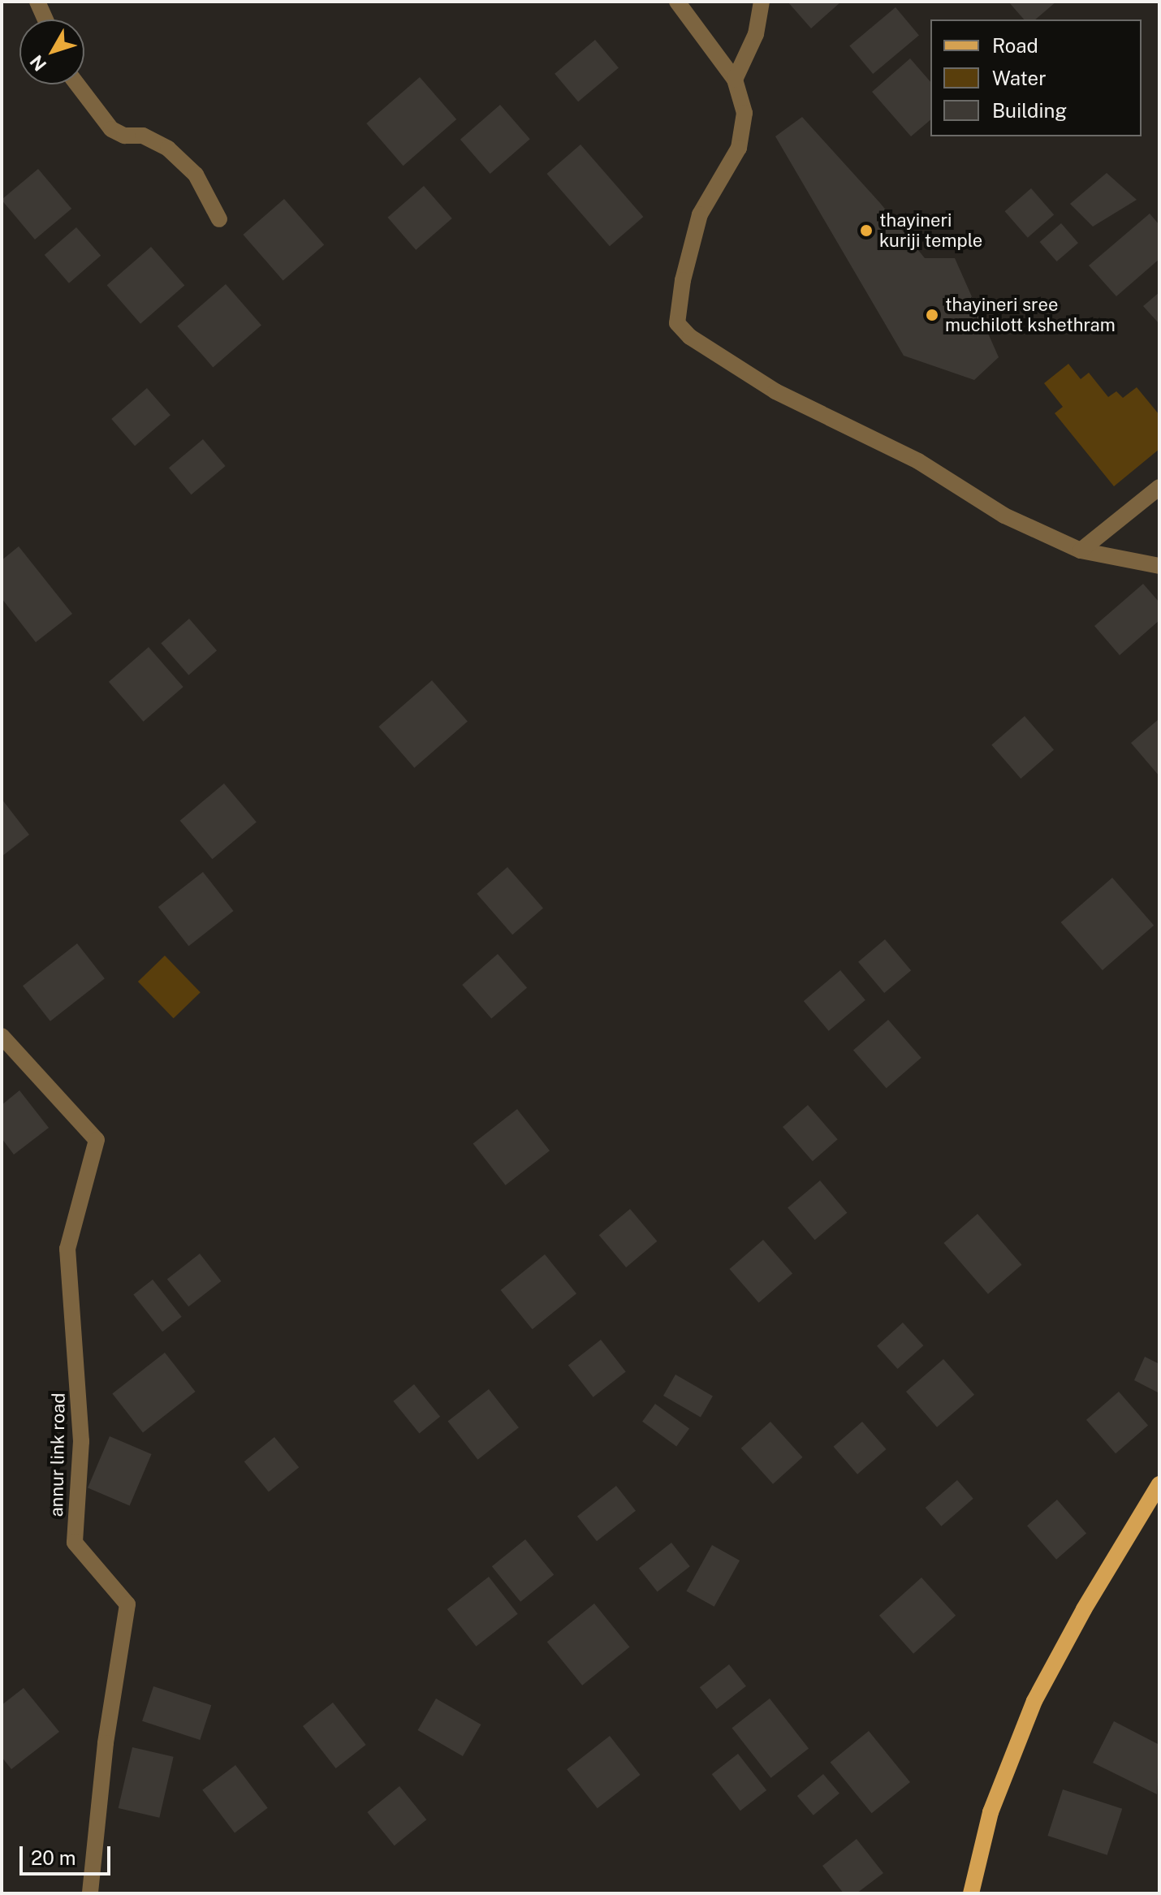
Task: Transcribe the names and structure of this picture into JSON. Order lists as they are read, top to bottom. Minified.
{"streets":{"street":["annur link road"]},"places":["thayineri kuriji temple","thayineri sree muchilott kshethram"],"legend":["Road","Water","Building"],"scale_bar":"20 m","north":"bottom left"}
